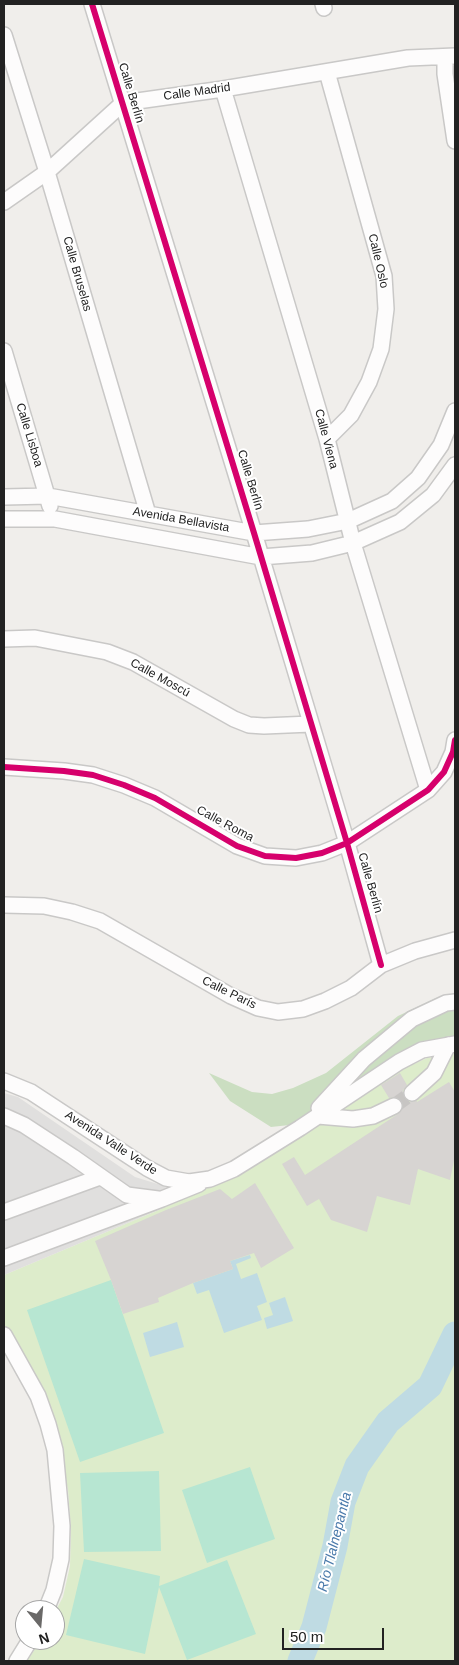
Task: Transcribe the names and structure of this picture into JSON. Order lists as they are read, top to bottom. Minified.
{"streets":{"street":["Calle Madrid","Calle Berlín","Calle Oslo","Calle Bruselas","Calle Lisboa","Calle Viena","Avenida Bellavista","Calle Moscú","Calle Roma","Calle París","Avenida Valle Verde"]},"crossings":[["Calle Madrid","Calle Berlín"],["Calle Madrid","Calle Oslo"],["Calle Madrid","Calle Viena"],["Calle Berlín","Avenida Bellavista"],["Calle Berlín","Calle Moscú"],["Calle Berlín","Calle Roma"],["Calle Berlín","Calle París"],["Calle Oslo","Calle Viena"],["Calle Bruselas","Avenida Bellavista"],["Calle Lisboa","Avenida Bellavista"],["Calle Viena","Avenida Bellavista"],["Calle Viena","Calle Roma"]],"water":["Río Tlalnepantla"],"scale_bar":"50 m","north":"bottom"}
